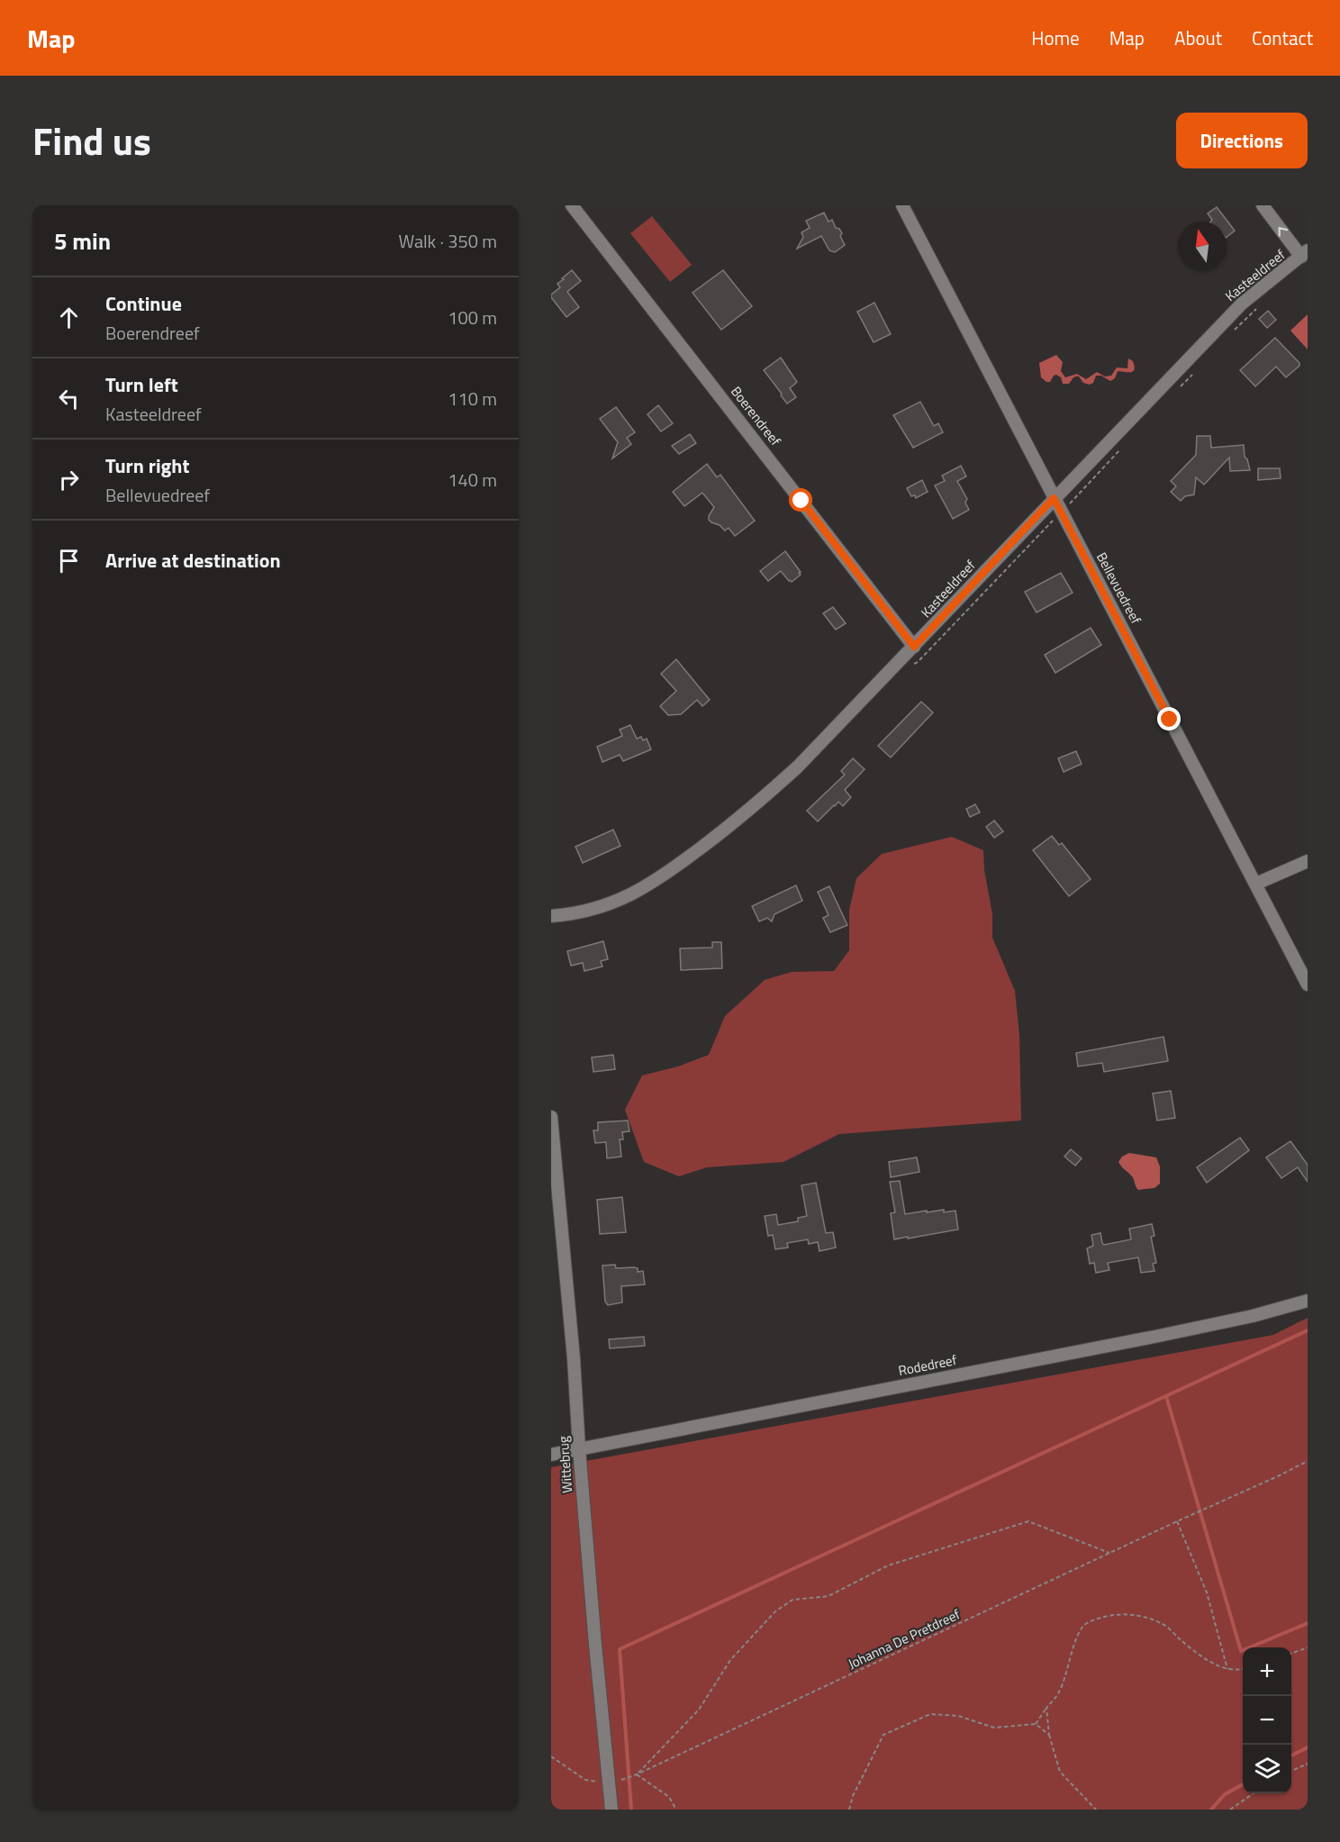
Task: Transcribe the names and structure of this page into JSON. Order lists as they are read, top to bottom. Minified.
{"streets":{"street":["Kasteeldreef","Boerendreef","Bellevuedreef","Rodedreef","Wittebrug"],"path":["Johanna De Pretdreef"]},"crossings":[["Kasteeldreef","Boerendreef"],["Kasteeldreef","Bellevuedreef"],["Rodedreef","Wittebrug"],["Wittebrug","Johanna De Pretdreef"]],"north":"top","page":{"header":"Map","nav":["Home","Map","About","Contact"],"title":"Find us","buttons":"Directions","heading":["5 min","Walk · 350 m"],"list":[["Continue","Boerendreef","100 m"],["Turn left","Kasteeldreef","110 m"],["Turn right","Bellevuedreef","140 m"],"Arrive at destination"],"map_buttons":["+","−"]}}
